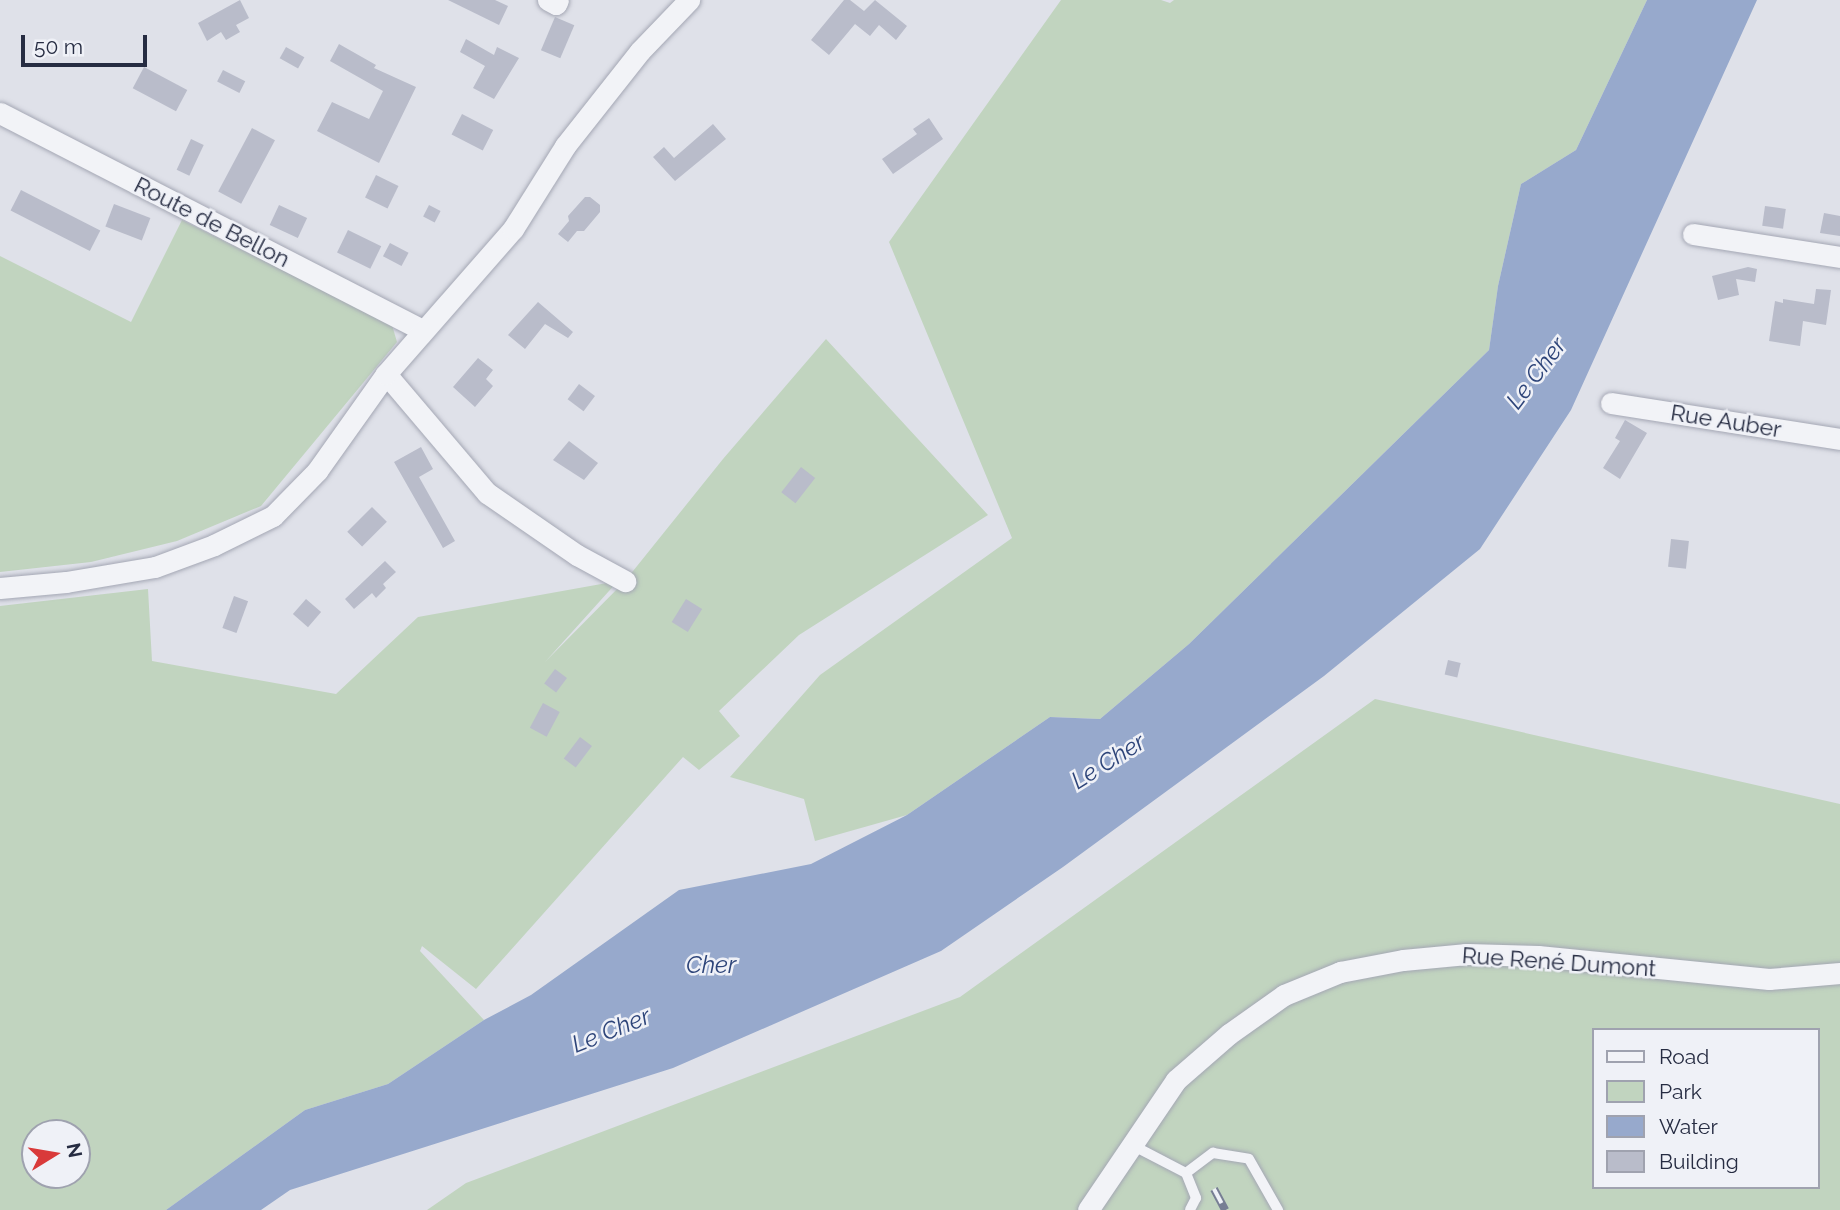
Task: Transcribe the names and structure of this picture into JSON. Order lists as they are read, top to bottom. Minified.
{"streets":{"street":["Route de Bellon","Rue Auber","Rue René Dumont"]},"water":["Le Cher","Cher"],"legend":["Road","Park","Water","Building"],"scale_bar":"50 m","north":"right"}
